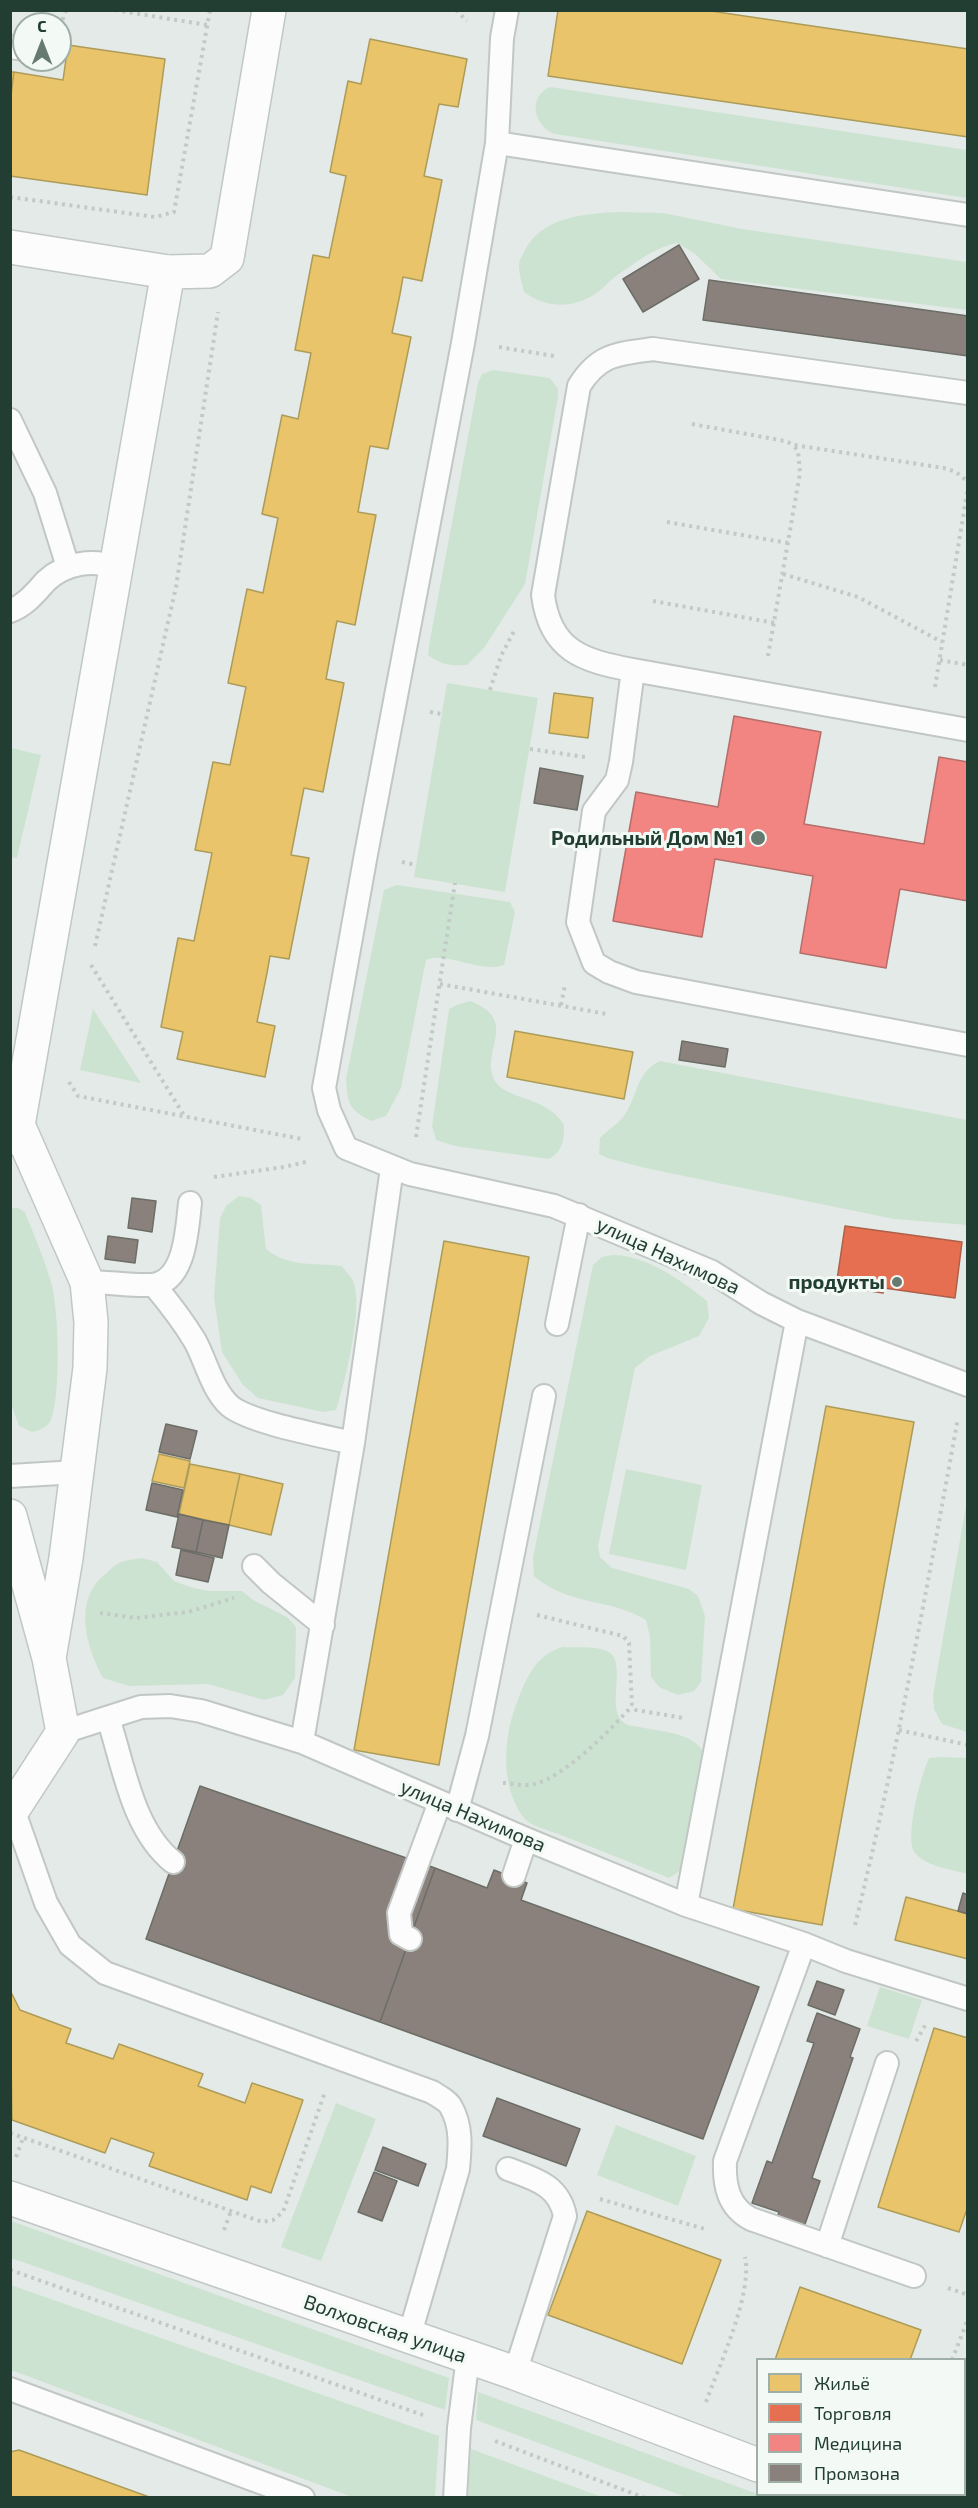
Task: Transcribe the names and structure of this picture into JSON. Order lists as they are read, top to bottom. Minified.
{"streets":{"main road":["Волховская улица"],"lane":["улица Нахимова"]},"places":["Родильный Дом №1","продукты"],"legend":["Жильё","Торговля","Медицина","Промзона"],"north":"top"}
